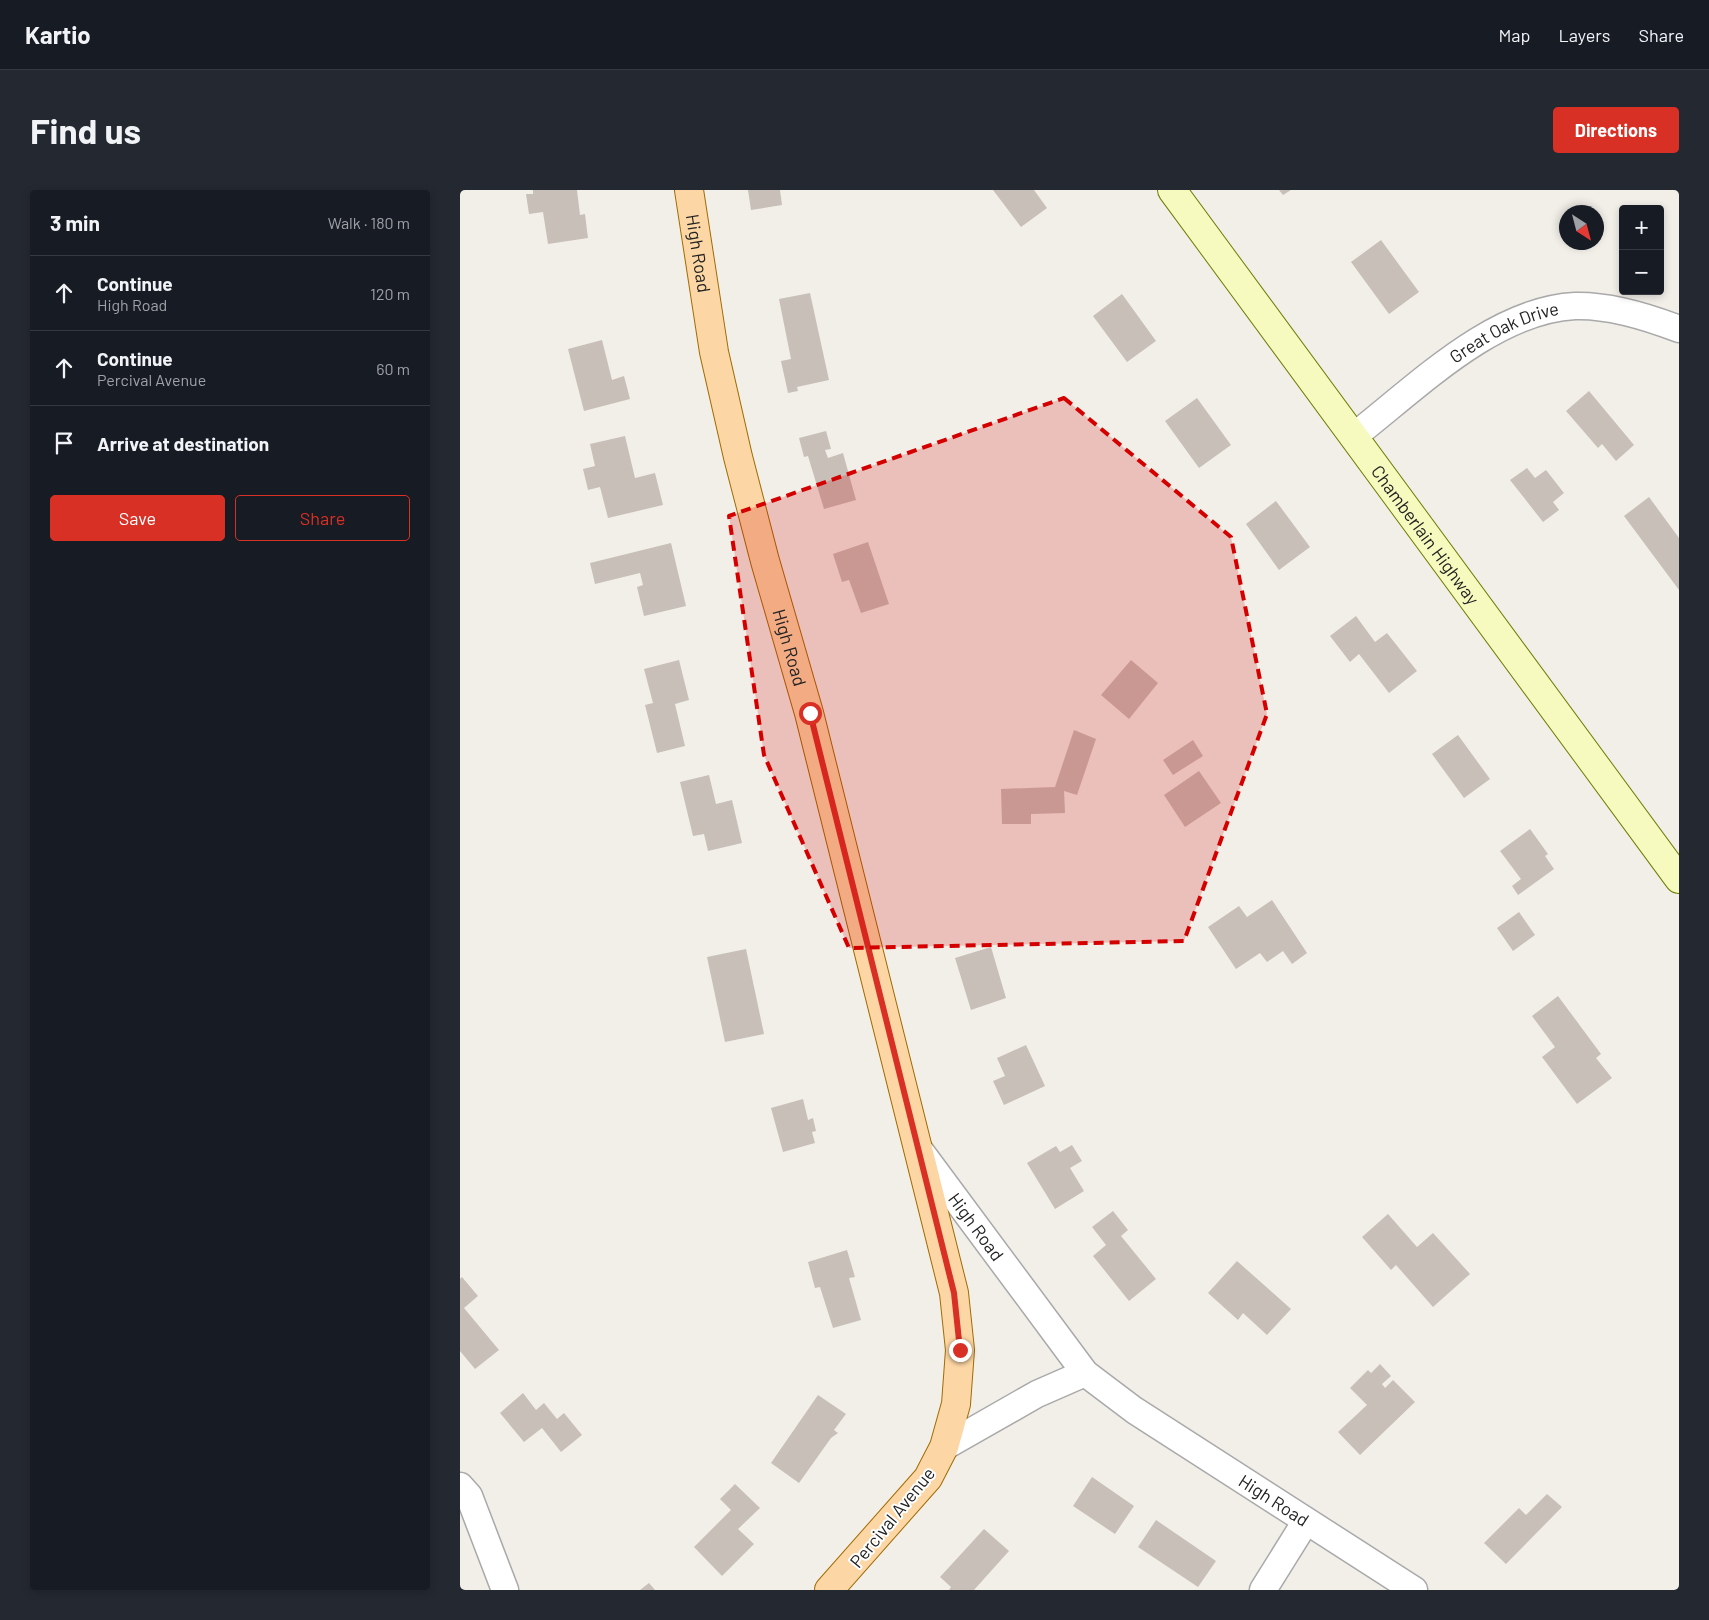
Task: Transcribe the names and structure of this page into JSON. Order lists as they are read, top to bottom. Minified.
{"streets":{"main road":["High Road","Chamberlain Highway","Percival Avenue"],"street":["Great Oak Drive"]},"crossings":[["High Road","Percival Avenue"],["Great Oak Drive","Chamberlain Highway"]],"north":"bottom right","page":{"header":"Kartio","nav":["Map","Layers","Share"],"buttons":["Directions",["Save","Share"]],"title":"Find us","heading":["3 min","Walk · 180 m"],"map_buttons":["+","−"],"list":[["Continue","High Road","120 m"],["Continue","Percival Avenue","60 m"],"Arrive at destination"]}}
